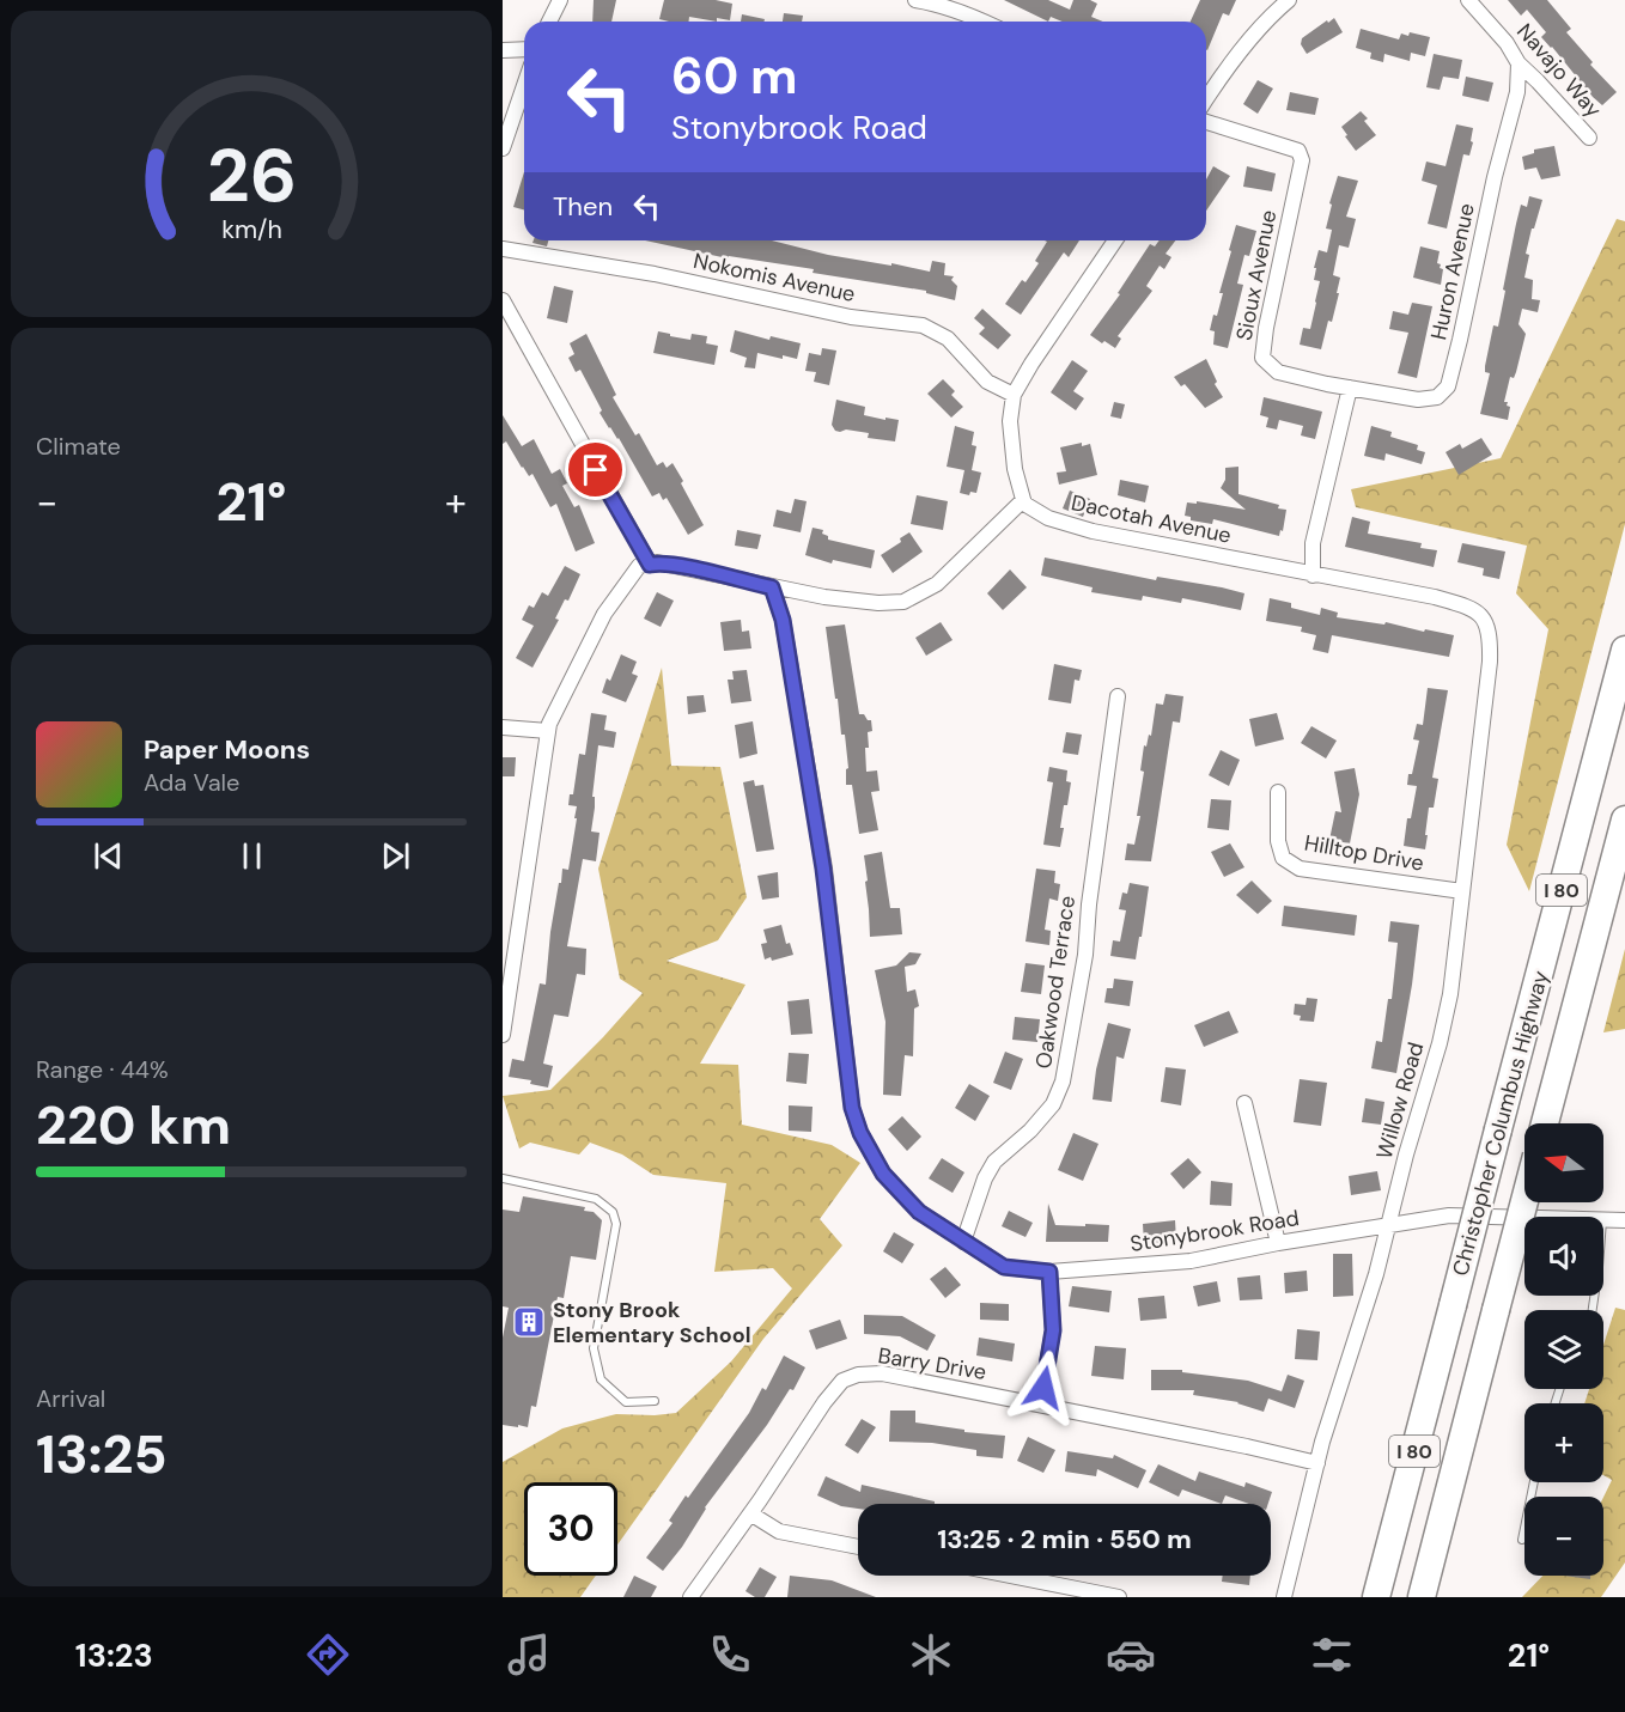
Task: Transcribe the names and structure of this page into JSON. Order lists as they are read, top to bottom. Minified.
{"streets":{"highway":["I 80","Christopher Columbus Highway"],"street":["Navajo Way","Huron Avenue","Sioux Avenue","Nokomis Avenue","Dacotah Avenue","Hilltop Drive","Oakwood Terrace","Willow Road","Stonybrook Road","Barry Drive"]},"crossings":[["Navajo Way","Huron Avenue"],["Huron Avenue","Sioux Avenue"],["Dacotah Avenue","Willow Road"],["Hilltop Drive","Willow Road"],["Oakwood Terrace","Stonybrook Road"],["Willow Road","Stonybrook Road"],["Willow Road","Barry Drive"]],"places":{"building":["Stony Brook Elementary School"]},"north":"left","page":{"turn":["60 m","Stonybrook Road"],"then":"Then","tile":["Climate",["Range · 44%","220 km"],["Arrival","13:25"]],"heat":["−","21°","+"],"song":["Paper Moons","Ada Vale"],"map_buttons":["+","−"],"limit":"30","trip":"13:25 · 2 min · 550 m","tabs":["13:23","21°"],"gauge":["26","km/h"]}}
